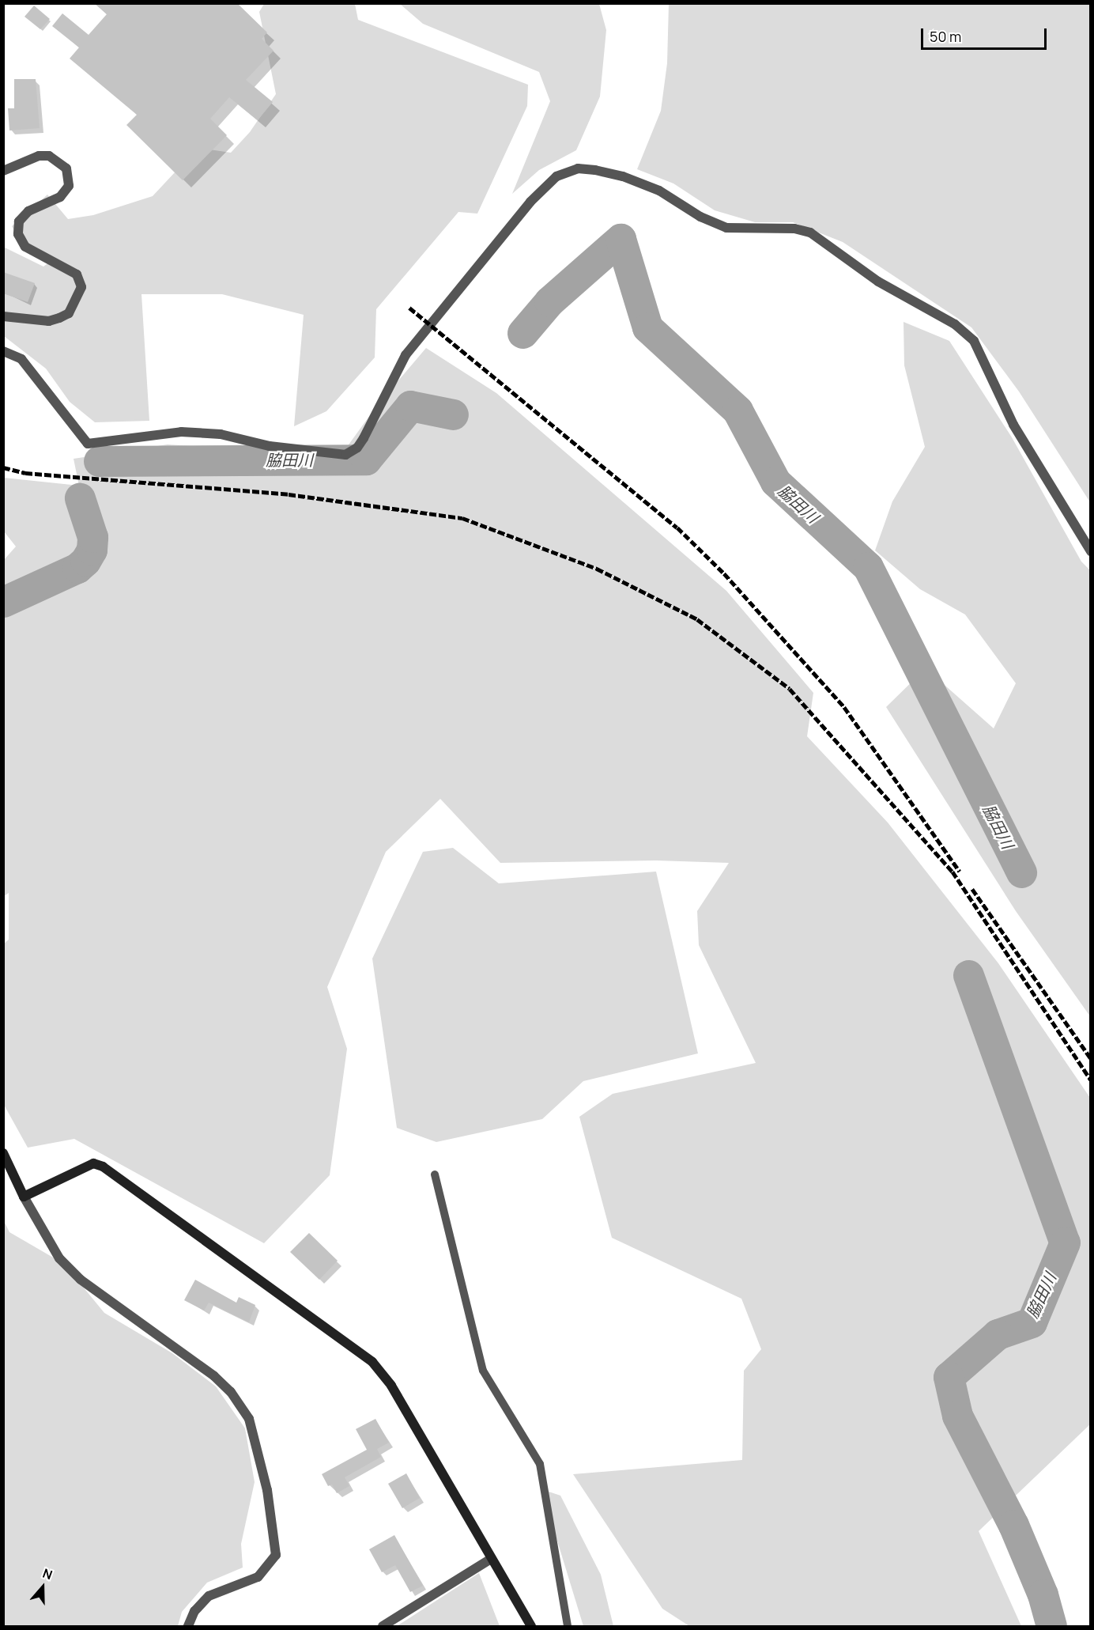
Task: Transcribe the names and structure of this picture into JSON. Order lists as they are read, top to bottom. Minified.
{"water":["脇田川"],"scale_bar":"50 m","north":"top"}
